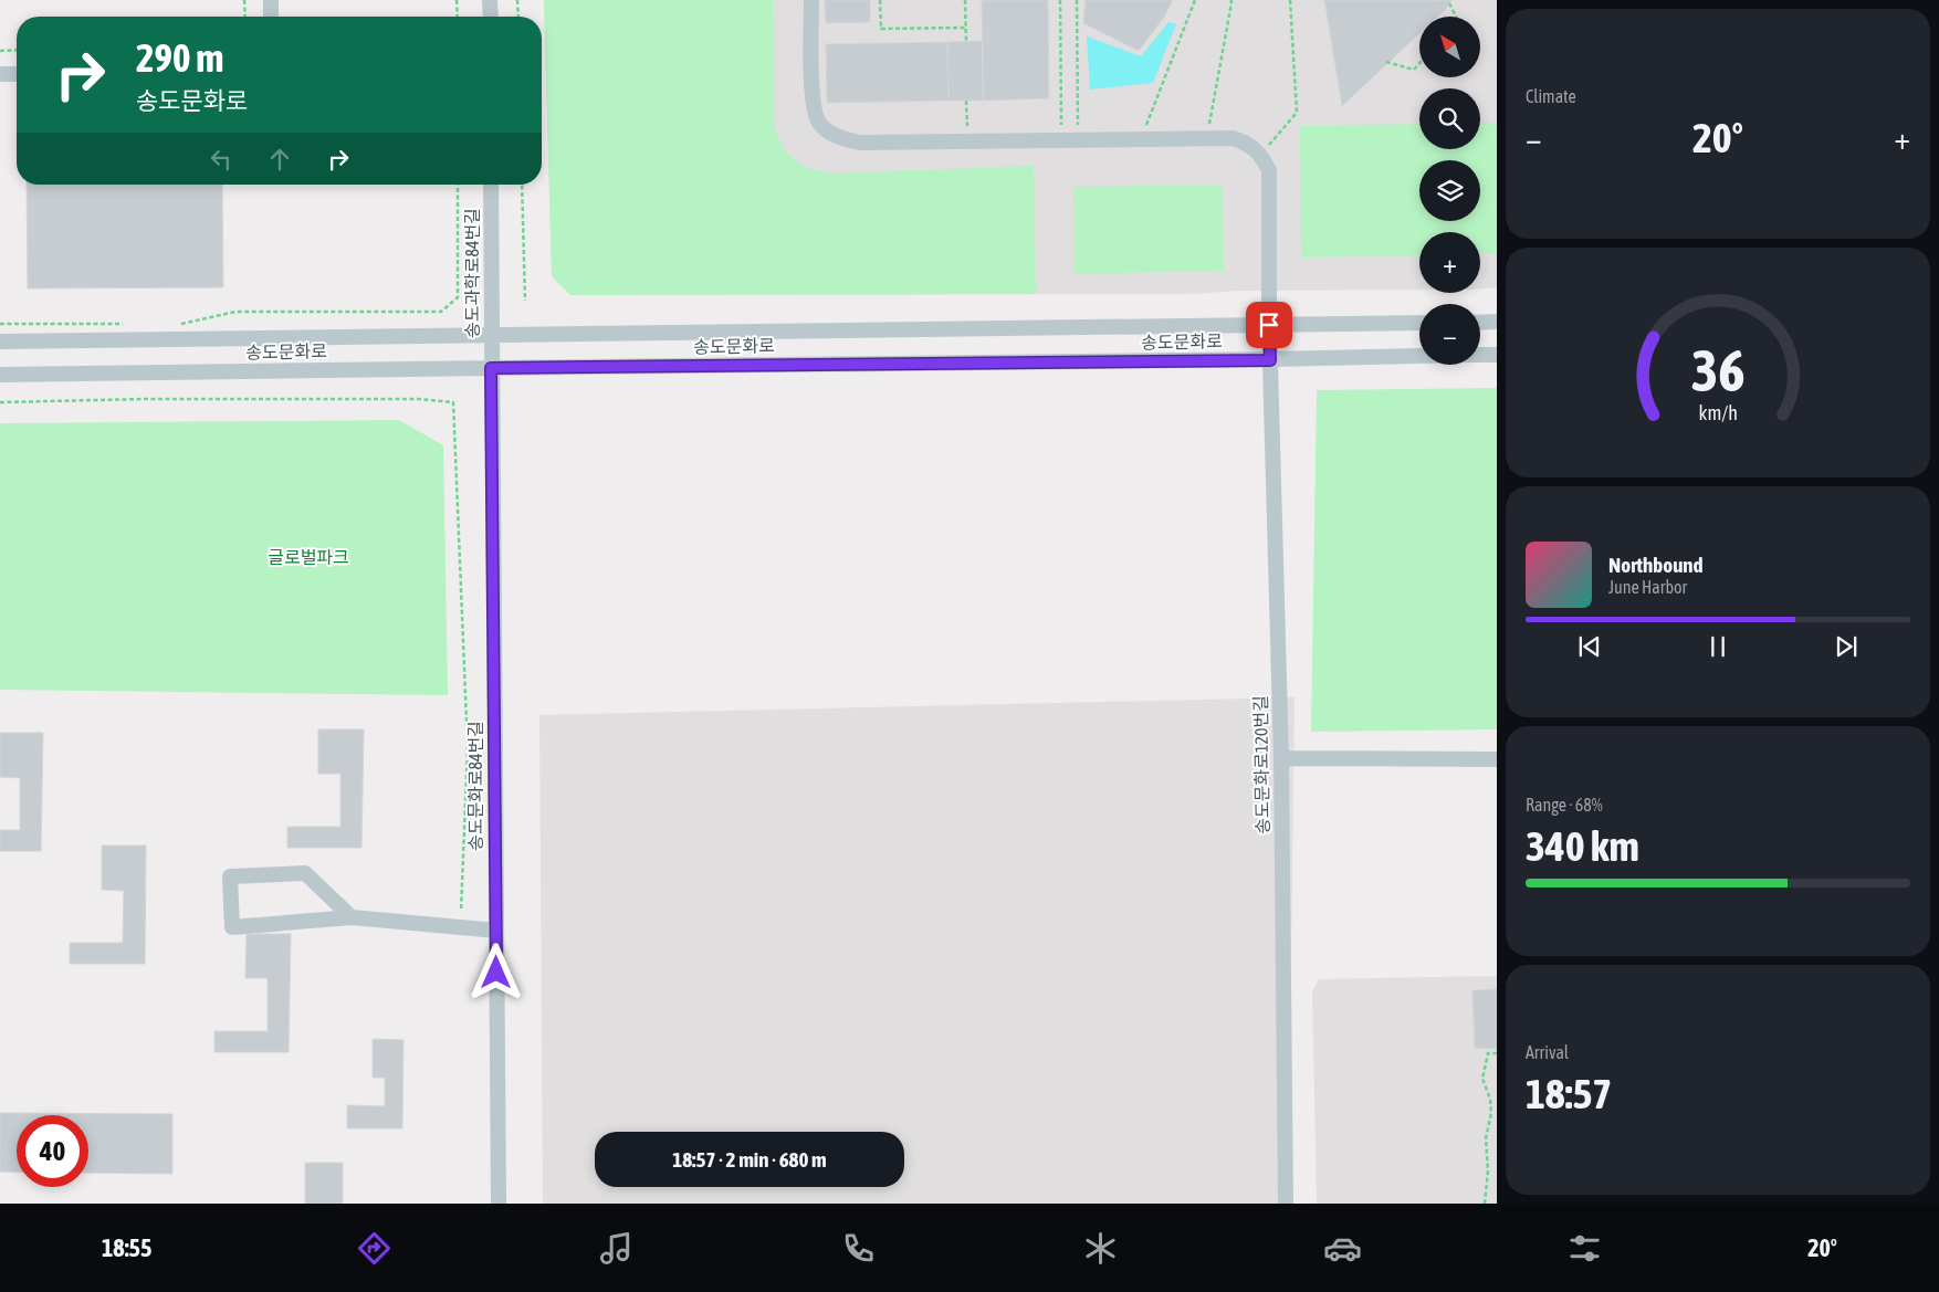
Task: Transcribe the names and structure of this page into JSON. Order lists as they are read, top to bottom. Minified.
{"streets":{"street":["송도과학로84번길","송도문화로","송도문화로120번길","송도문화로84번길"]},"crossings":[["송도과학로84번길","송도문화로"],["송도과학로84번길","송도문화로84번길"],["송도문화로","송도문화로120번길"],["송도문화로","송도문화로84번길"]],"parks":["글로벌파크"],"north":"top left","page":{"tile":["Climate",["Range · 68%","340 km"],["Arrival","18:57"]],"map_buttons":["+","−"],"turn":["290 m","송도문화로"],"heat":["−","20°","+"],"song":["Northbound","June Harbor"],"limit":"40","trip":"18:57 · 2 min · 680 m","tabs":["18:55","20°"],"gauge":["36","km/h"]}}
